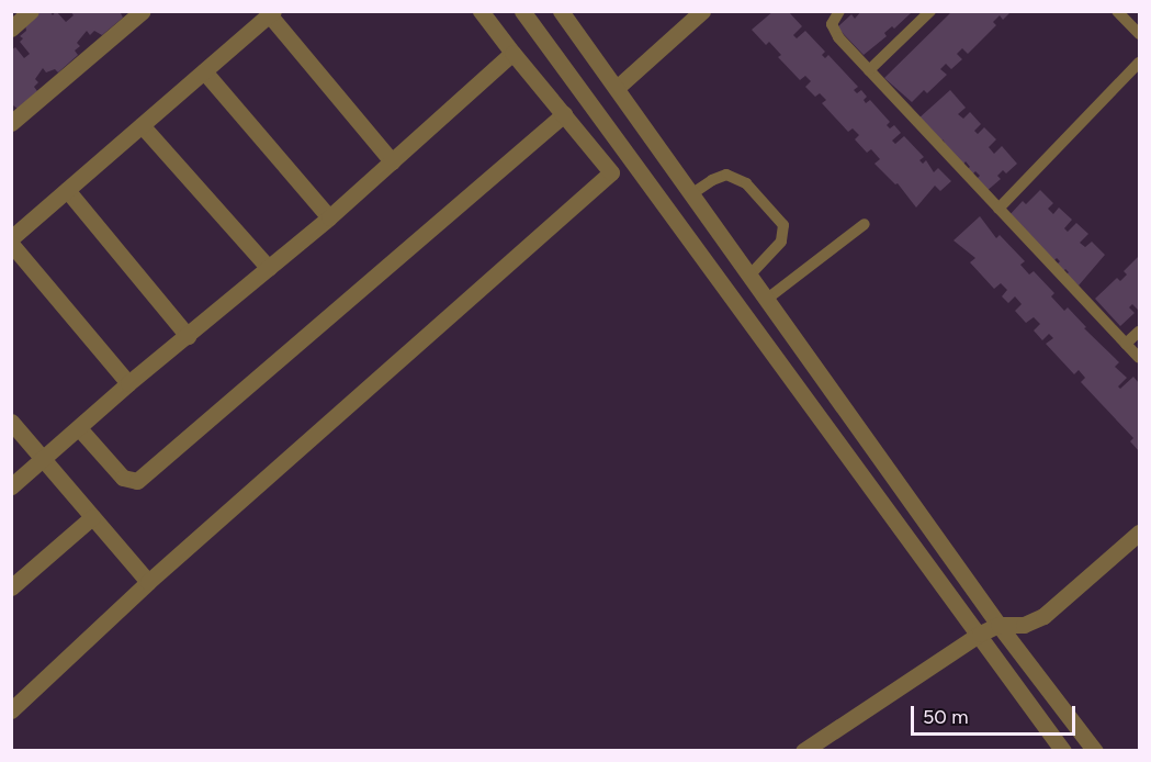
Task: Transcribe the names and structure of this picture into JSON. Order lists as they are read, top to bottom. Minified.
{"scale_bar":"50 m"}
